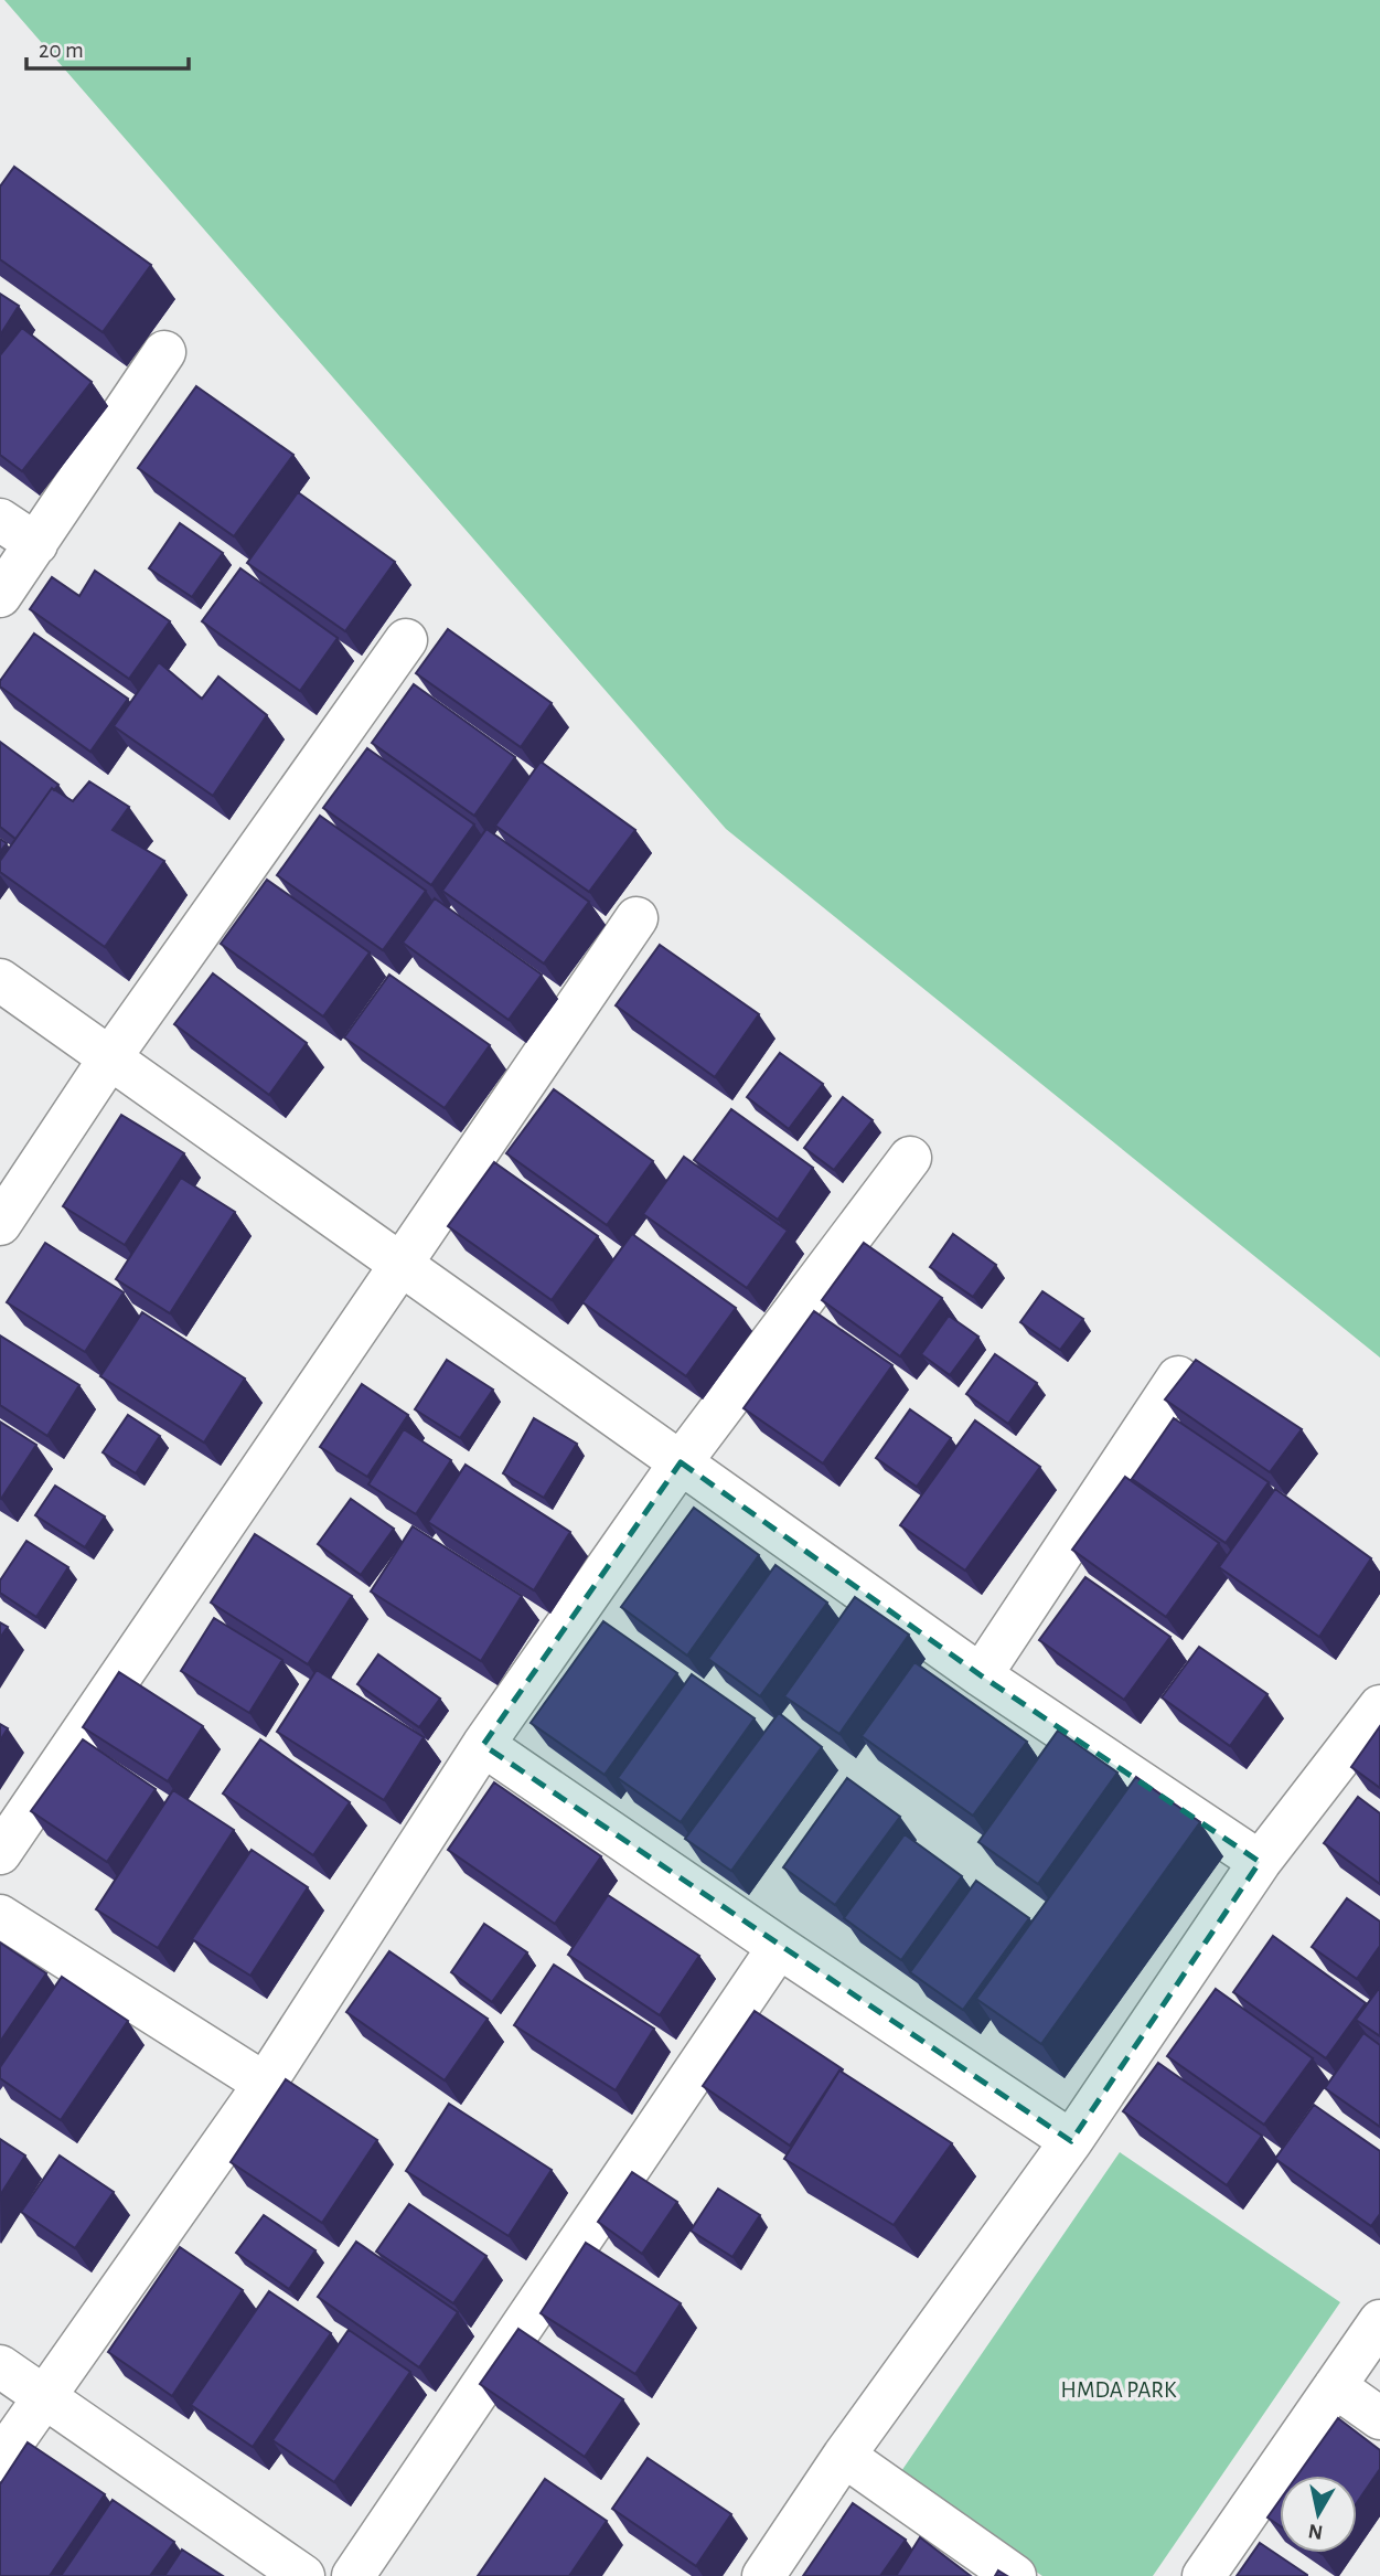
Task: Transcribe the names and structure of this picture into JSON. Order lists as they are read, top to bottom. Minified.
{"parks":["HMDA PARK"],"scale_bar":"20 m","north":"bottom"}
